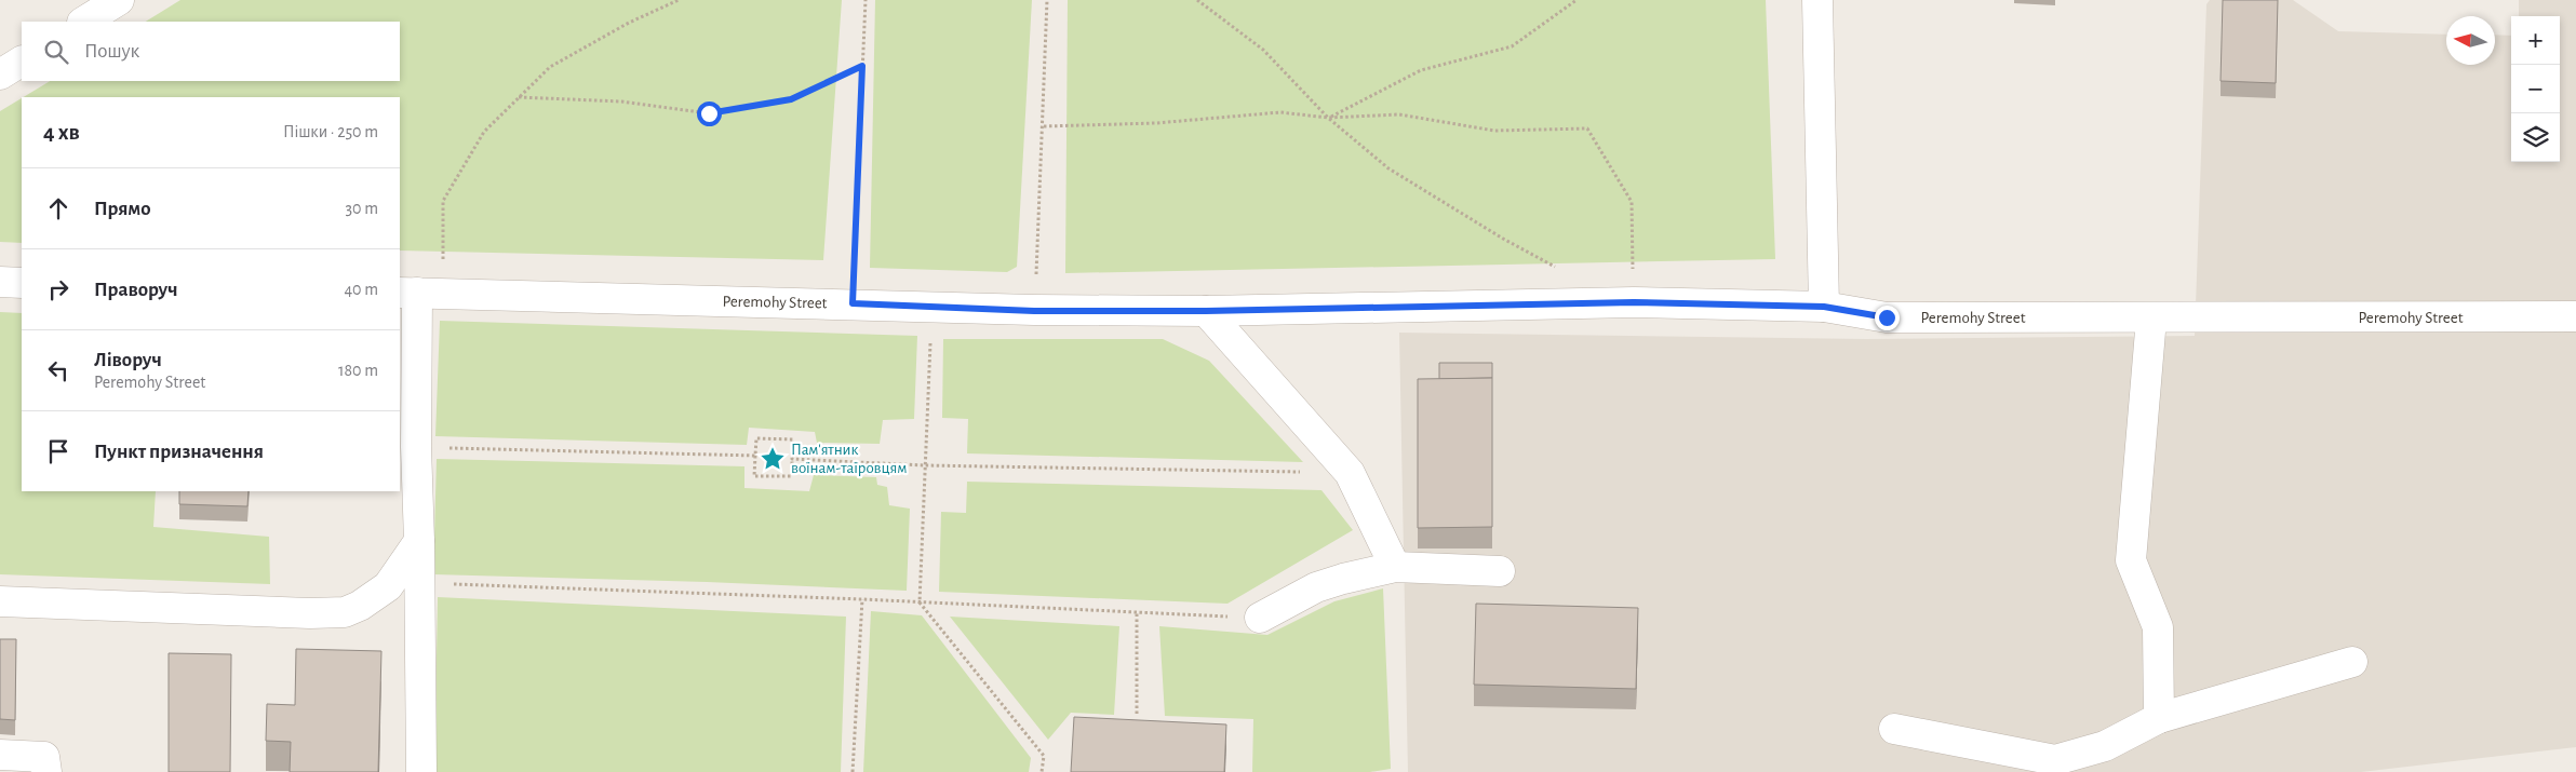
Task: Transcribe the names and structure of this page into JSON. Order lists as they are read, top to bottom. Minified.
{"streets":{"street":["Peremohy Street"]},"places":{"place":["Пам'ятник воїнам-таїровцям"]},"north":"left","page":{"map_buttons":["+","−"],"search":"Пошук","heading":["4 хв","Пішки · 250 m"],"list":[["Прямо","30 m"],["Праворуч","40 m"],["Ліворуч","Peremohy Street","180 m"],"Пункт призначення"]}}
